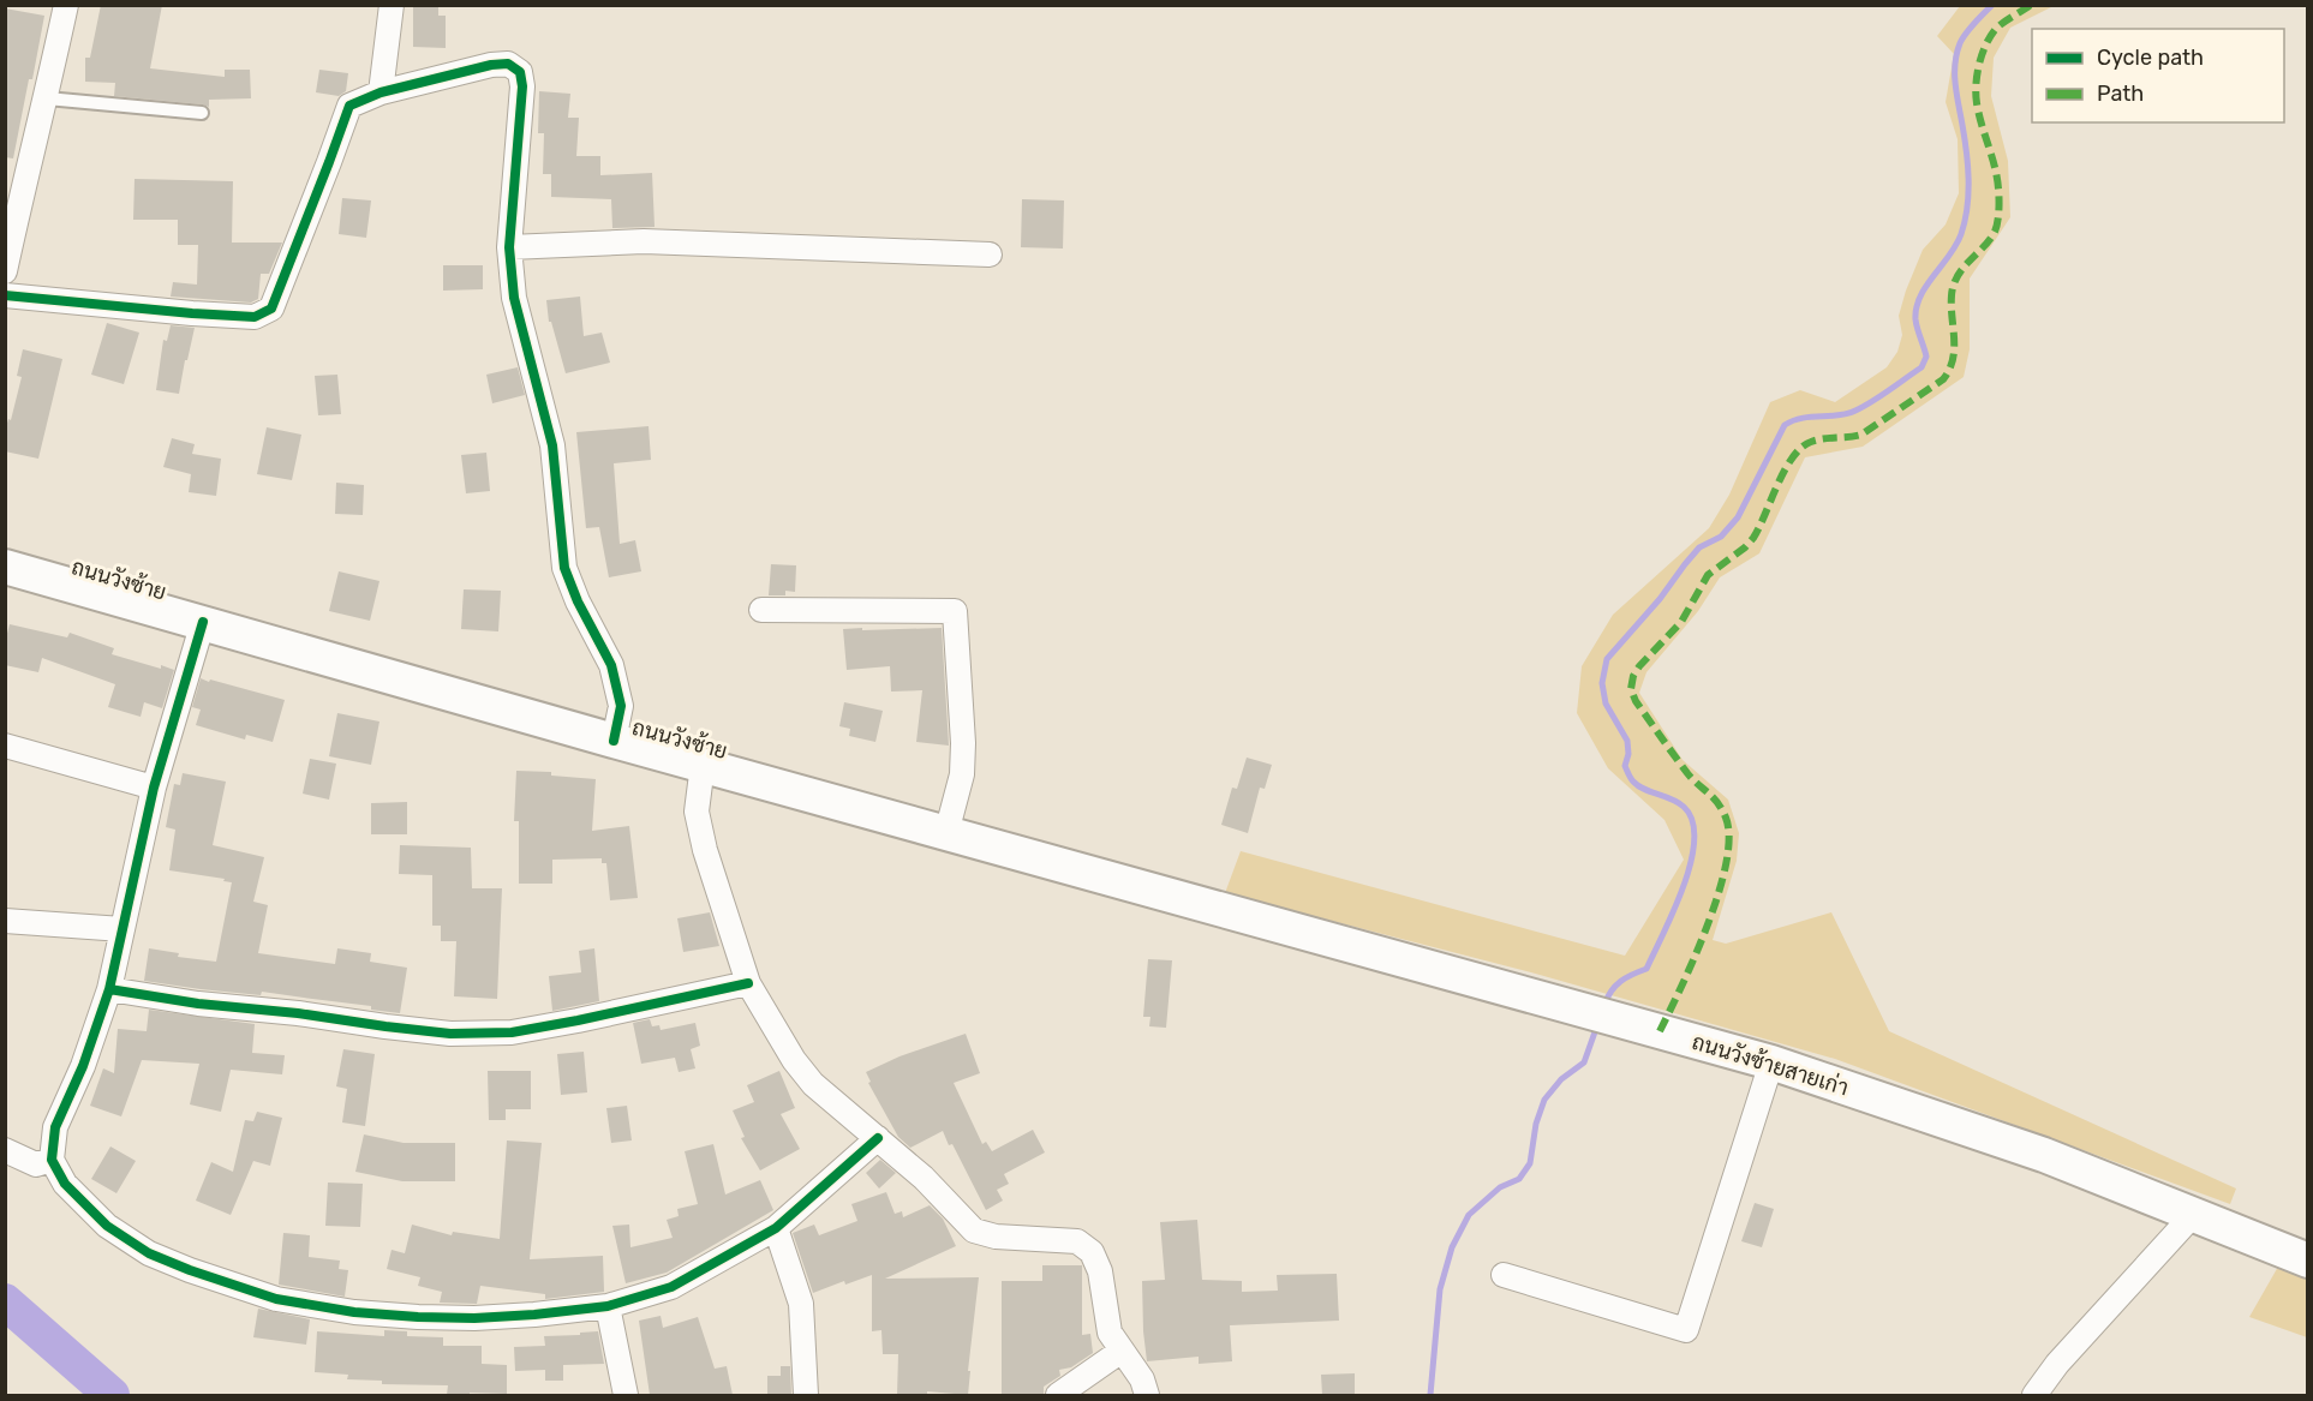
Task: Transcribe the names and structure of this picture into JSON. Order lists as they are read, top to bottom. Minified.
{"streets":{"main road":["ถนนวังซ้าย","ถนนวังซ้ายสายเก่า"]},"crossings":[["ถนนวังซ้าย","ถนนวังซ้ายสายเก่า"]],"legend":["Cycle path","Path"]}
